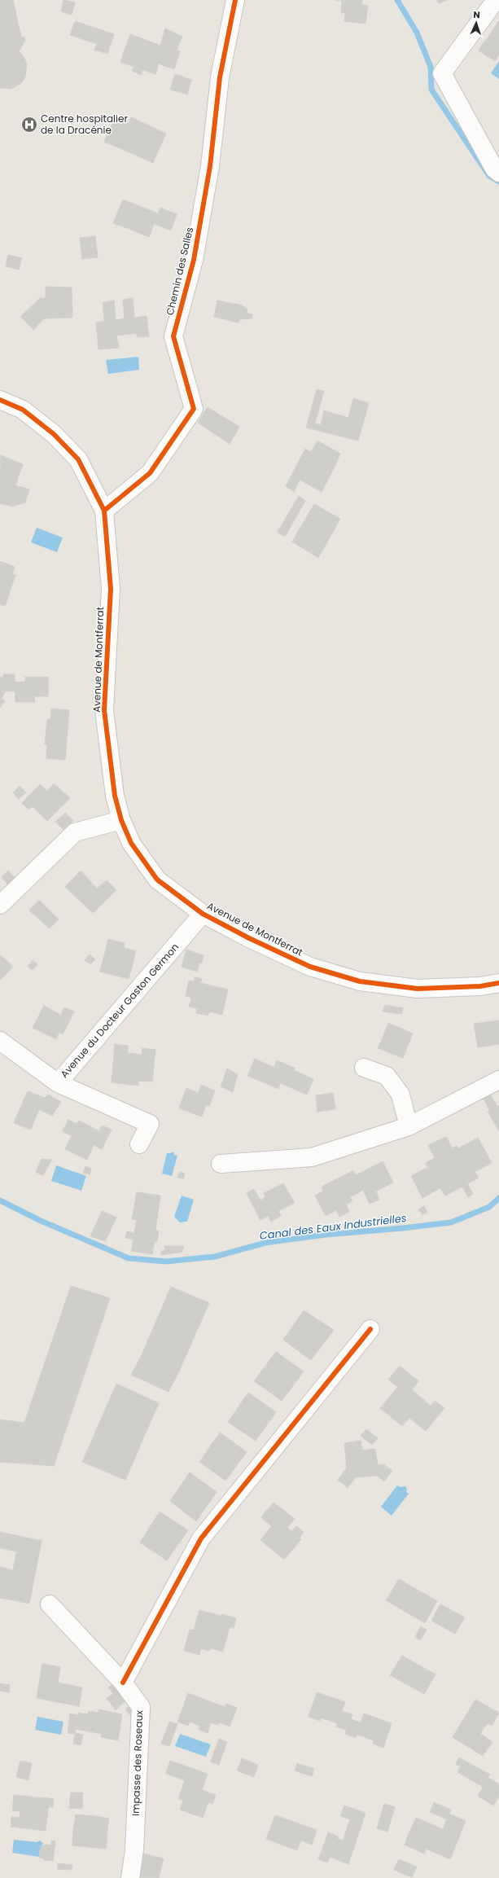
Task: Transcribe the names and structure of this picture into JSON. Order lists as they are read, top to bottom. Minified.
{"streets":{"street":["Chemin des Salles","Avenue de Montferrat","Avenue du Docteur Gaston Germon","Impasse des Roseaux"]},"crossings":[["Chemin des Salles","Avenue de Montferrat"],["Avenue de Montferrat","Avenue du Docteur Gaston Germon"]],"water":["Canal des Eaux Industrielles"],"places":{"hospital":["Centre hospitalier de la Dracénie"]},"north":"top"}
